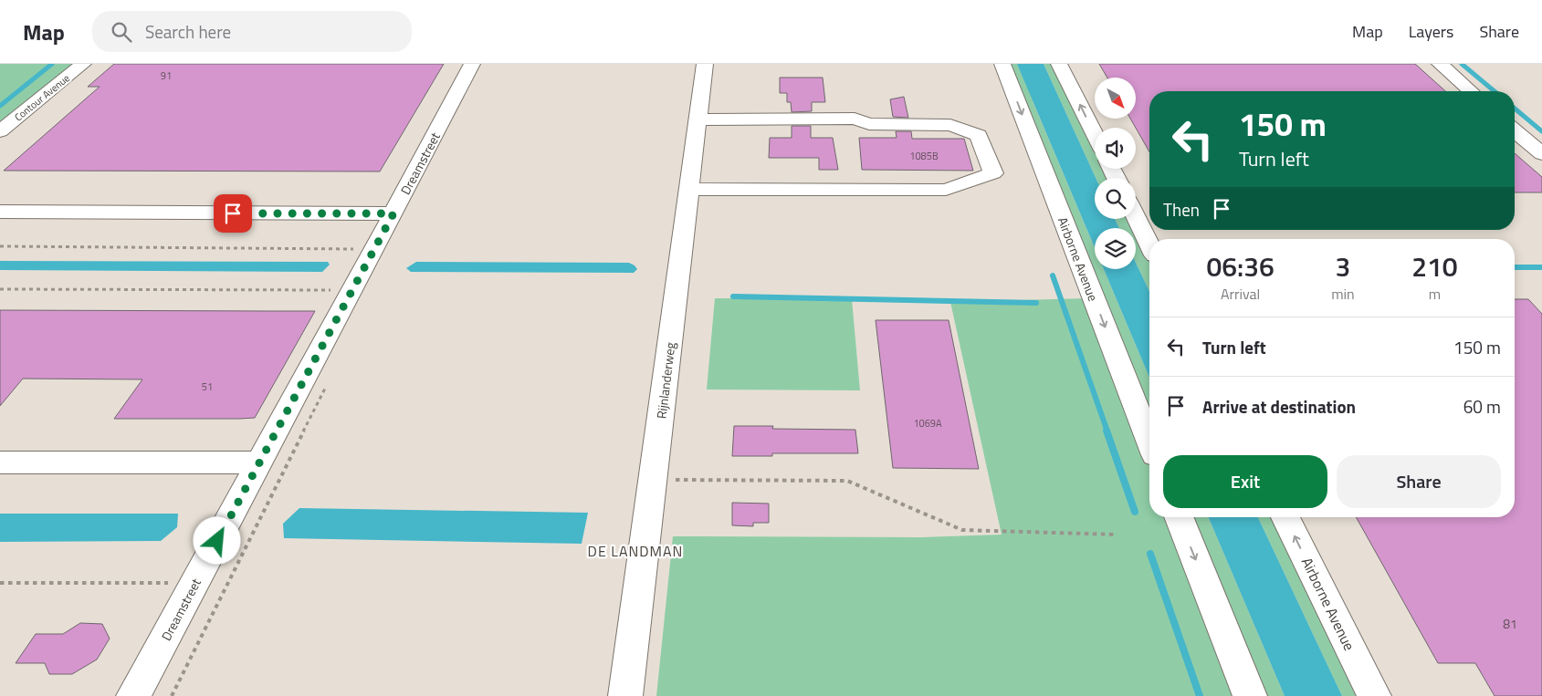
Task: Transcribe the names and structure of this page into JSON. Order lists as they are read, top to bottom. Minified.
{"streets":{"street":["Contour Avenue","Dreamstreet","Airborne Avenue","Rijnlanderweg"]},"districts":["DE LANDMAN"],"house_numbers":["91","1085B","51","1069A","81"],"north":"bottom right","page":{"header":"Map","search":"Search here","nav":["Map","Layers","Share"],"turn":["150 m","Turn left"],"then":"Then","eta":["06:36","Arrival","3","min","210","m"],"list":[{"name":"Turn left","value":"150 m"},{"name":"Arrive at destination","value":"60 m"}],"buttons":["Exit","Share"]}}
